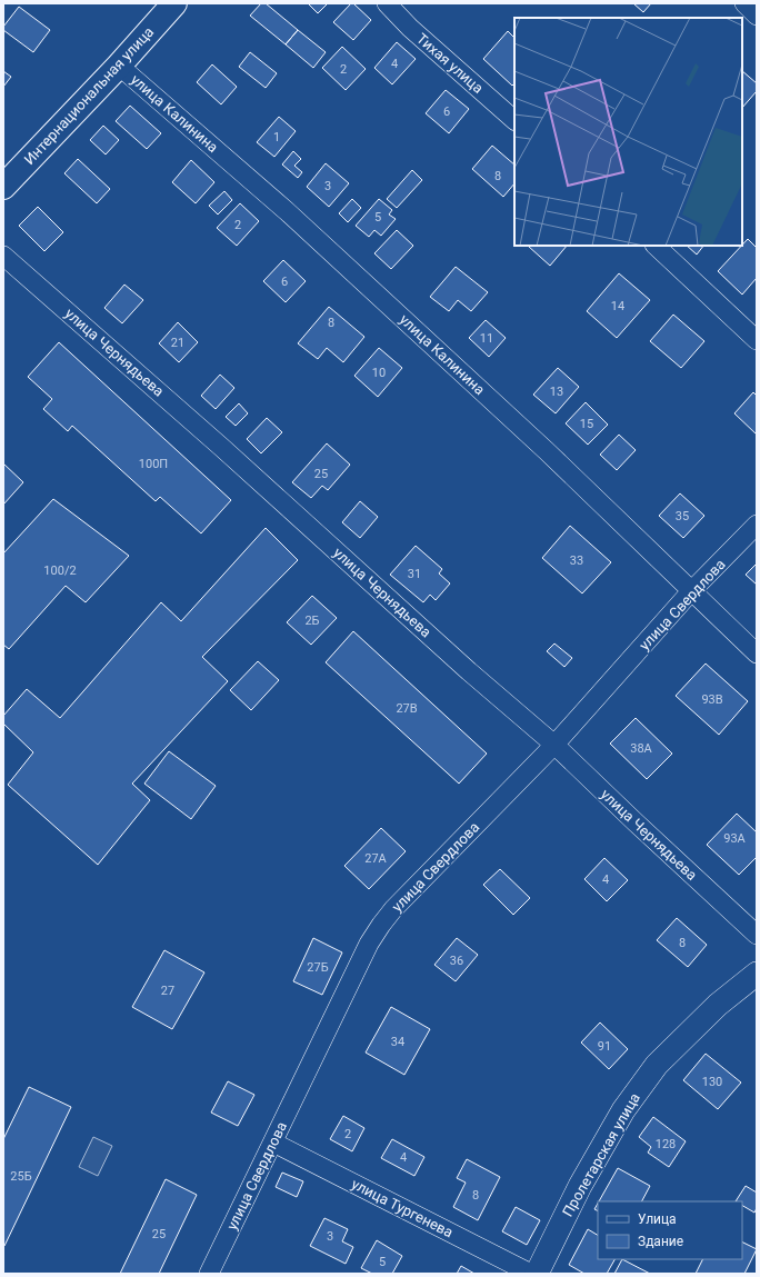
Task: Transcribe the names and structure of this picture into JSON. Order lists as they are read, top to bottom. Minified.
{"streets":{"main road":["Интернациональная улица"],"street":["Тихая улица","улица Калинина","улица Чернядьева","улица Свердлова","Пролетарская улица","улица Тургенева"]},"crossings":[["Интернациональная улица","улица Калинина"],["улица Калинина","улица Свердлова"],["улица Чернядьева","улица Свердлова"],["улица Свердлова","улица Тургенева"]],"house_numbers":["4","2","6","1","8","3","5","2","6","14","8","11","21","10","13","15","100П","25","35","33","100/2","31","2Б","93В","27В","38А","93А","27А","4","8","36","27Б","27","34","91","130","2","128","4","25Б","8","25","3","5"],"legend":["Улица","Здание"]}
